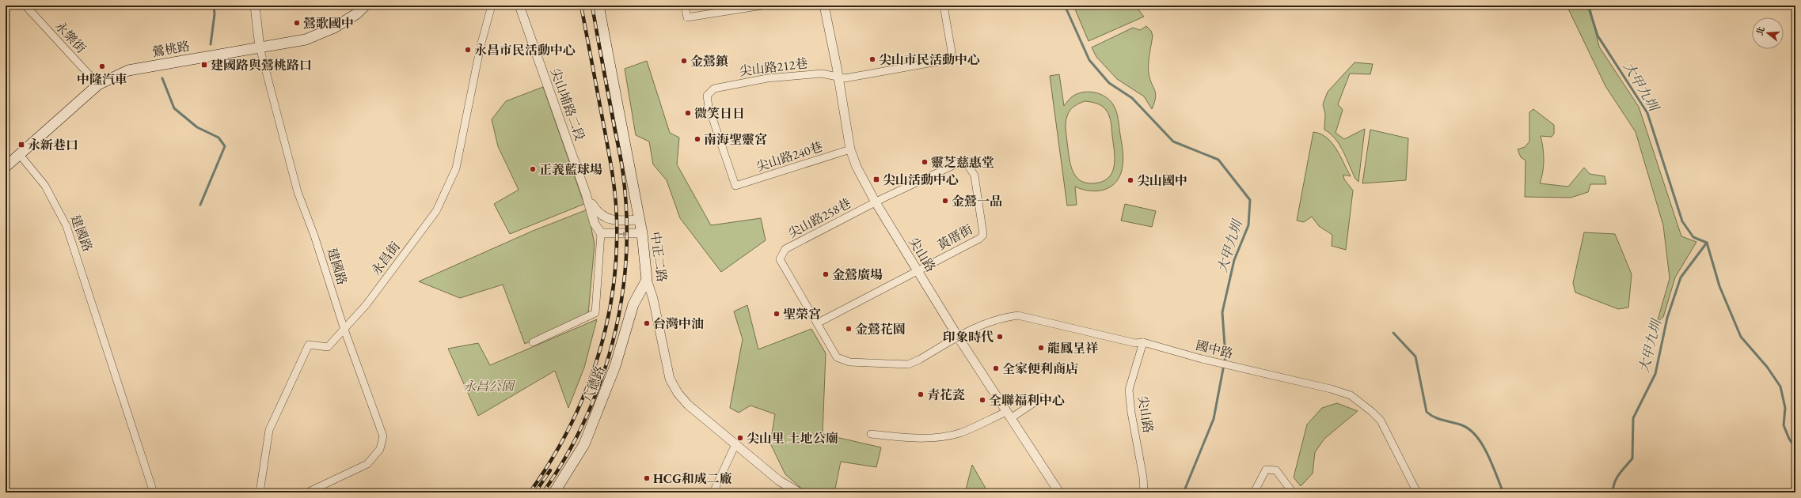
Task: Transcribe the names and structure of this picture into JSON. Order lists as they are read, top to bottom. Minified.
{"streets":{"main road":["鶯桃路","中正二路","八德路"],"street":["永樂街","尖山路212巷","尖山埔路二段","尖山路240巷","尖山路258巷","建國路","黃厝街","尖山路","永昌街","國中路"]},"crossings":[["永樂街","鶯桃路"],["鶯桃路","建國路"],["尖山路212巷","尖山路240巷"],["尖山路212巷","尖山路"],["尖山路240巷","尖山路"],["尖山路258巷","黃厝街"],["尖山路258巷","尖山路"],["尖山路258巷","國中路"],["建國路","永昌街"],["黃厝街","尖山路"],["尖山路","國中路"],["中正二路","八德路"]],"water":["大甲九圳"],"parks":["永昌公園"],"places":{"other":["鶯歌國中","永昌市民活動中心","尖山市民活動中心","金鶯鎮","中隆汽車","微笑日日","南海聖靈宮","靈芝慈惠堂","正義藍球場","尖山國中","金鶯一品","金鶯廣場","聖榮宮","台灣中油","金鶯花園","印象時代","龍鳳呈祥","全家便利商店","青花瓷","全聯福利中心","尖山里 土地公廟","HCG和成二廠"],"transit":["建國路與鶯桃路口","永新巷口","尖山活動中心"]},"north":"left"}
